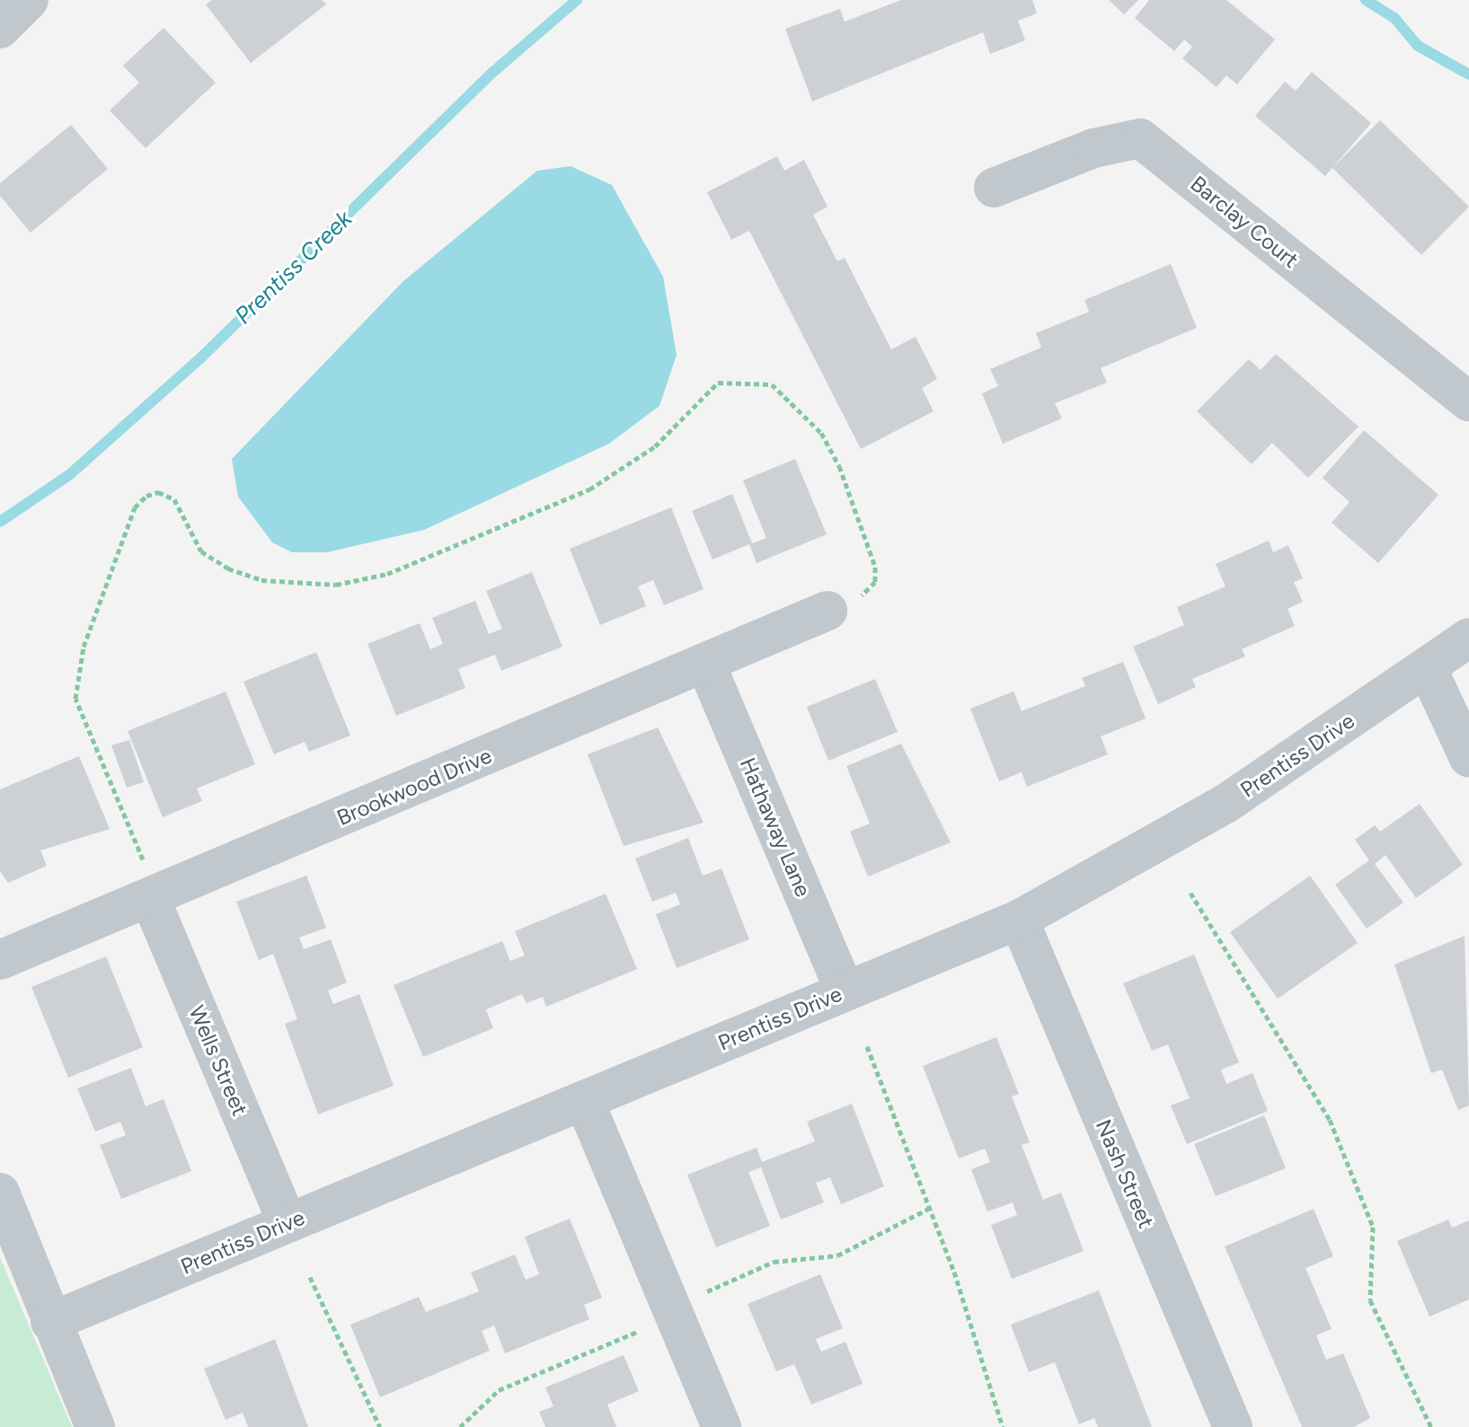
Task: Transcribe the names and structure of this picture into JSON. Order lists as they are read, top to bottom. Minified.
{"streets":{"street":["Barclay Court","Prentiss Drive","Brookwood Drive","Hathaway Lane","Wells Street","Nash Street"]},"crossings":[["Prentiss Drive","Hathaway Lane"],["Prentiss Drive","Wells Street"],["Prentiss Drive","Nash Street"],["Brookwood Drive","Hathaway Lane"],["Brookwood Drive","Wells Street"]],"water":["Prentiss Creek"]}
